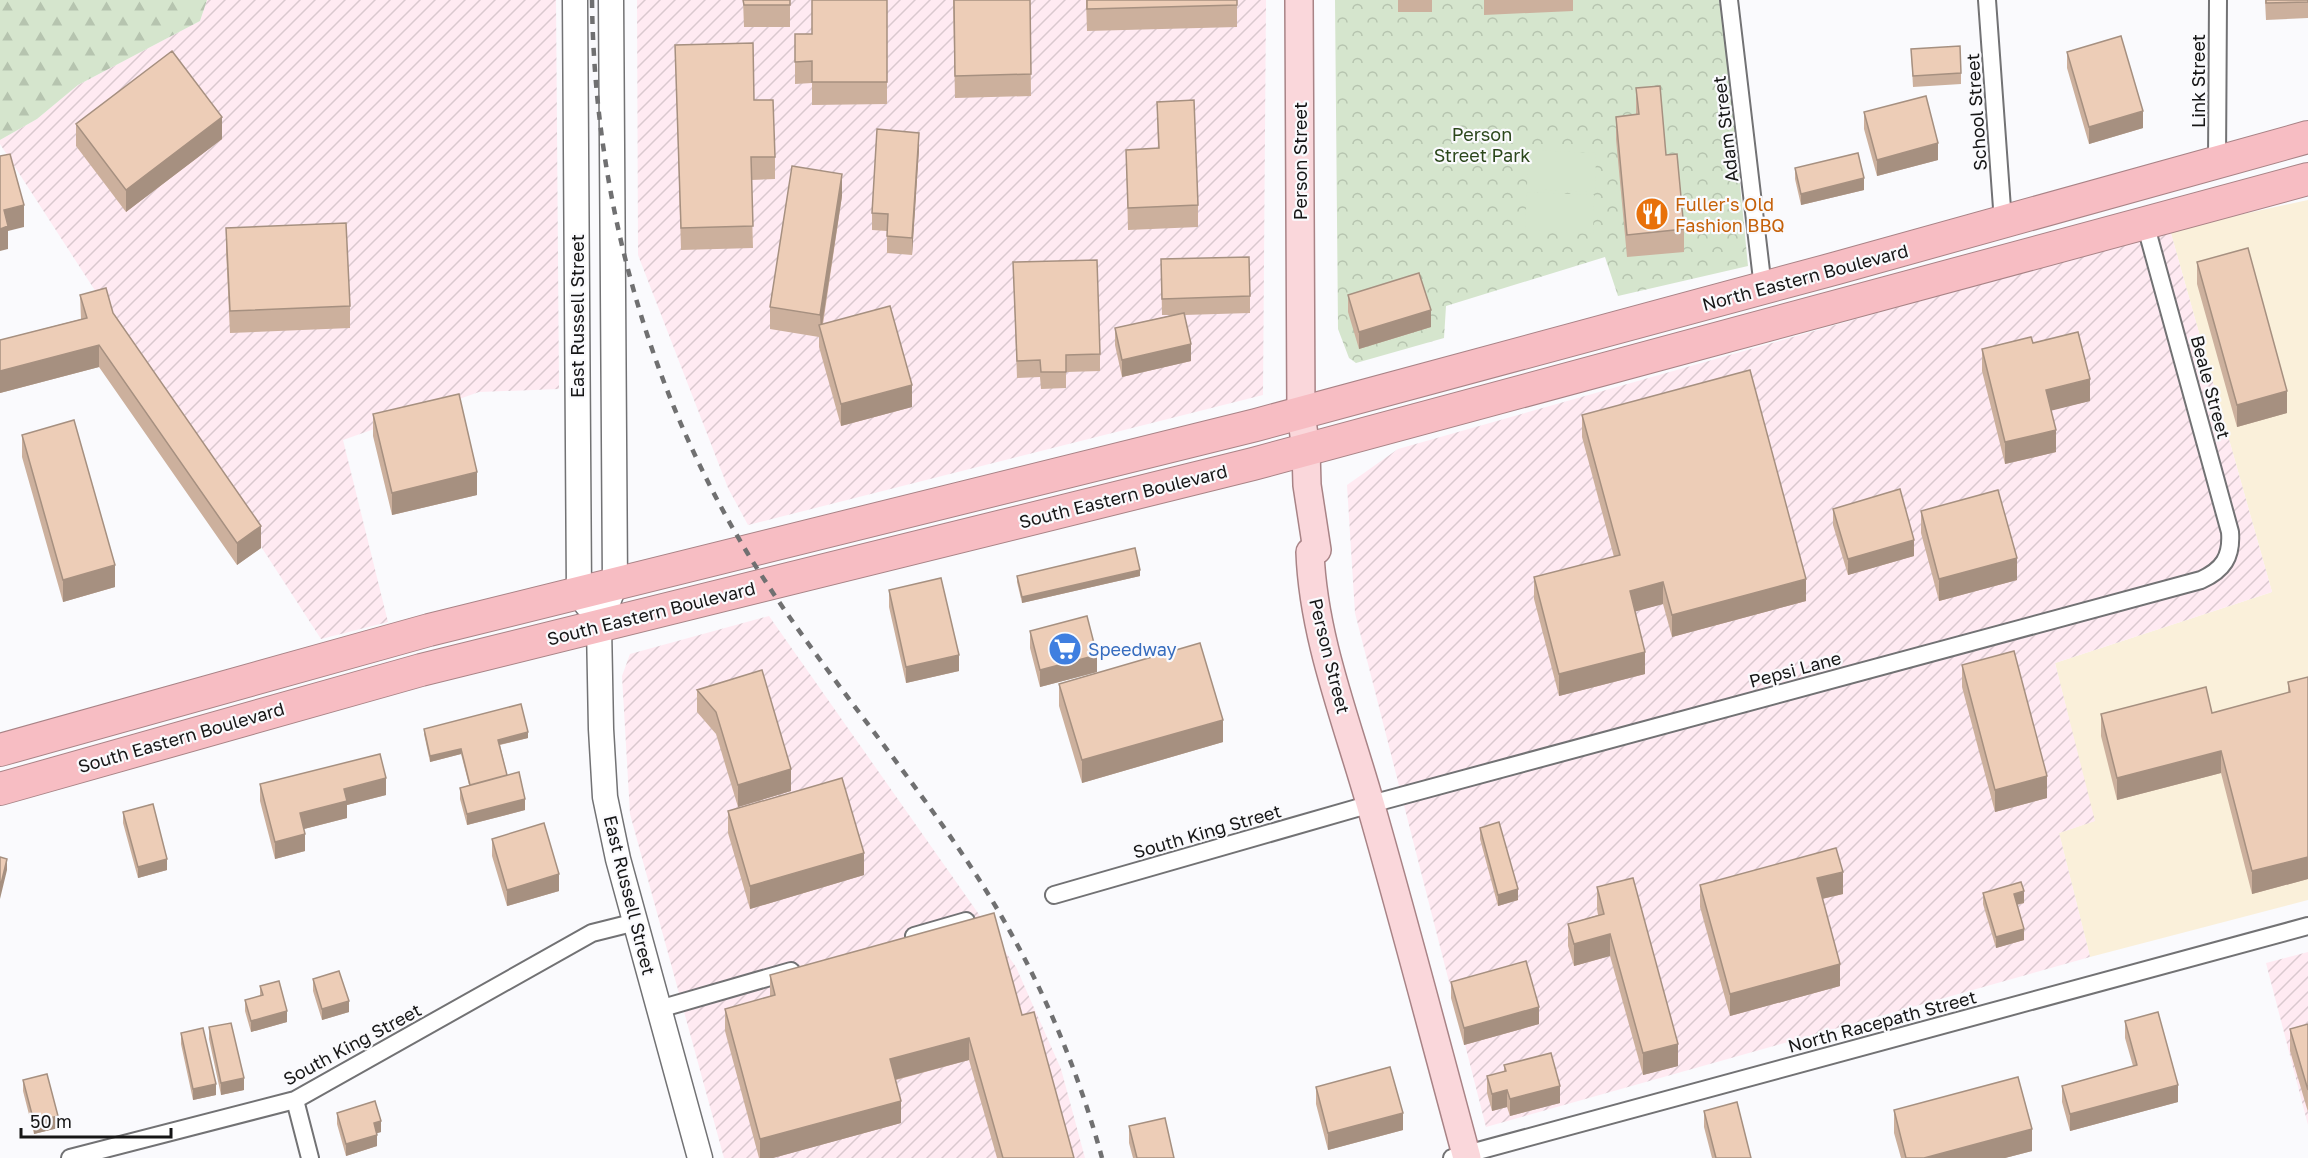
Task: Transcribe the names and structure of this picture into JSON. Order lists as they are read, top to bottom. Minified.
{"streets":{"highway":["North Eastern Boulevard","South Eastern Boulevard"],"main road":["Person Street","East Russell Street"],"street":["Link Street","School Street","Adam Street","Beale Street","Pepsi Lane","South King Street","North Racepath Street"]},"crossings":[["Link Street","North Eastern Boulevard"],["School Street","North Eastern Boulevard"],["Adam Street","North Eastern Boulevard"],["Person Street","North Eastern Boulevard"],["Person Street","South Eastern Boulevard"],["Person Street","Pepsi Lane"],["Person Street","South King Street"],["Person Street","North Racepath Street"],["North Eastern Boulevard","Beale Street"],["North Eastern Boulevard","South Eastern Boulevard"],["East Russell Street","South Eastern Boulevard"],["East Russell Street","South King Street"],["Beale Street","Pepsi Lane"],["Pepsi Lane","South King Street"]],"parks":["Person Street Park"],"places":{"restaurant":["Fuller's Old Fashion BBQ"],"supermarket":["Speedway"]},"scale_bar":"50 m"}
